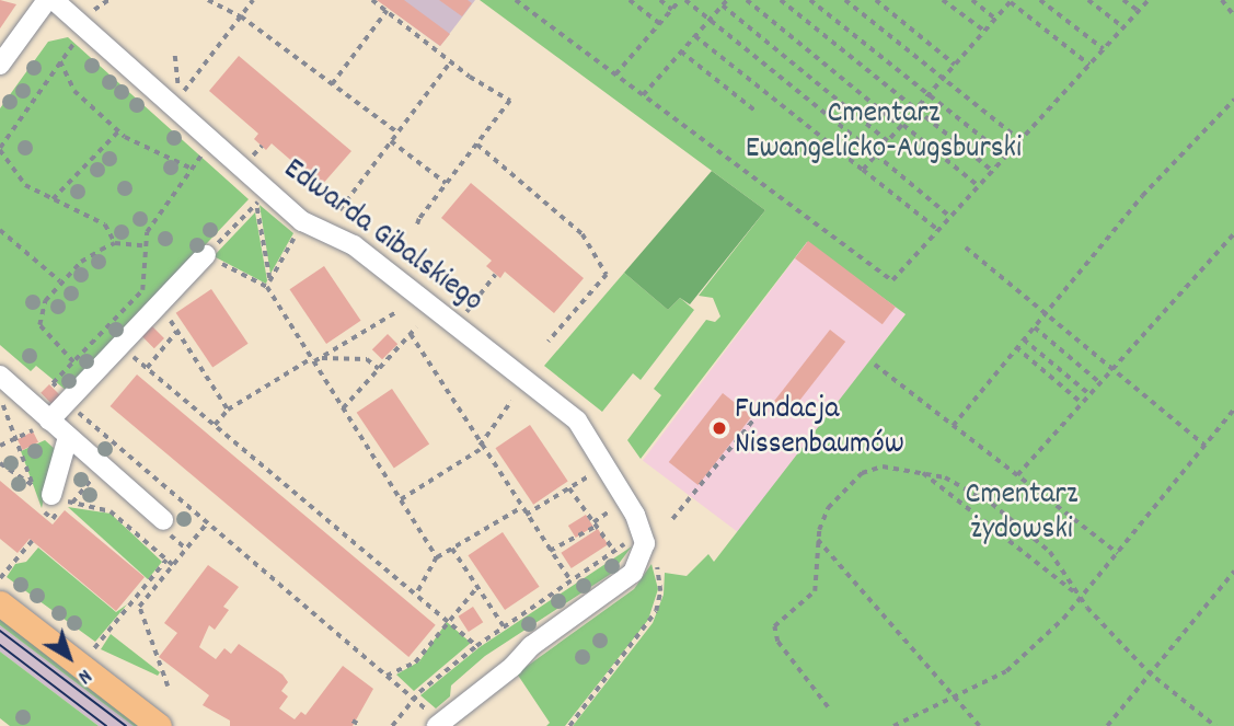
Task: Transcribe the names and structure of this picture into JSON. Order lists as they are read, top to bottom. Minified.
{"streets":{"street":["Edwarda Gibalskiego"]},"parks":["Cmentarz Ewangelicko-Augsburski","Cmentarz żydowski"],"places":["Fundacja Nissenbaumów"],"north":"bottom right"}
